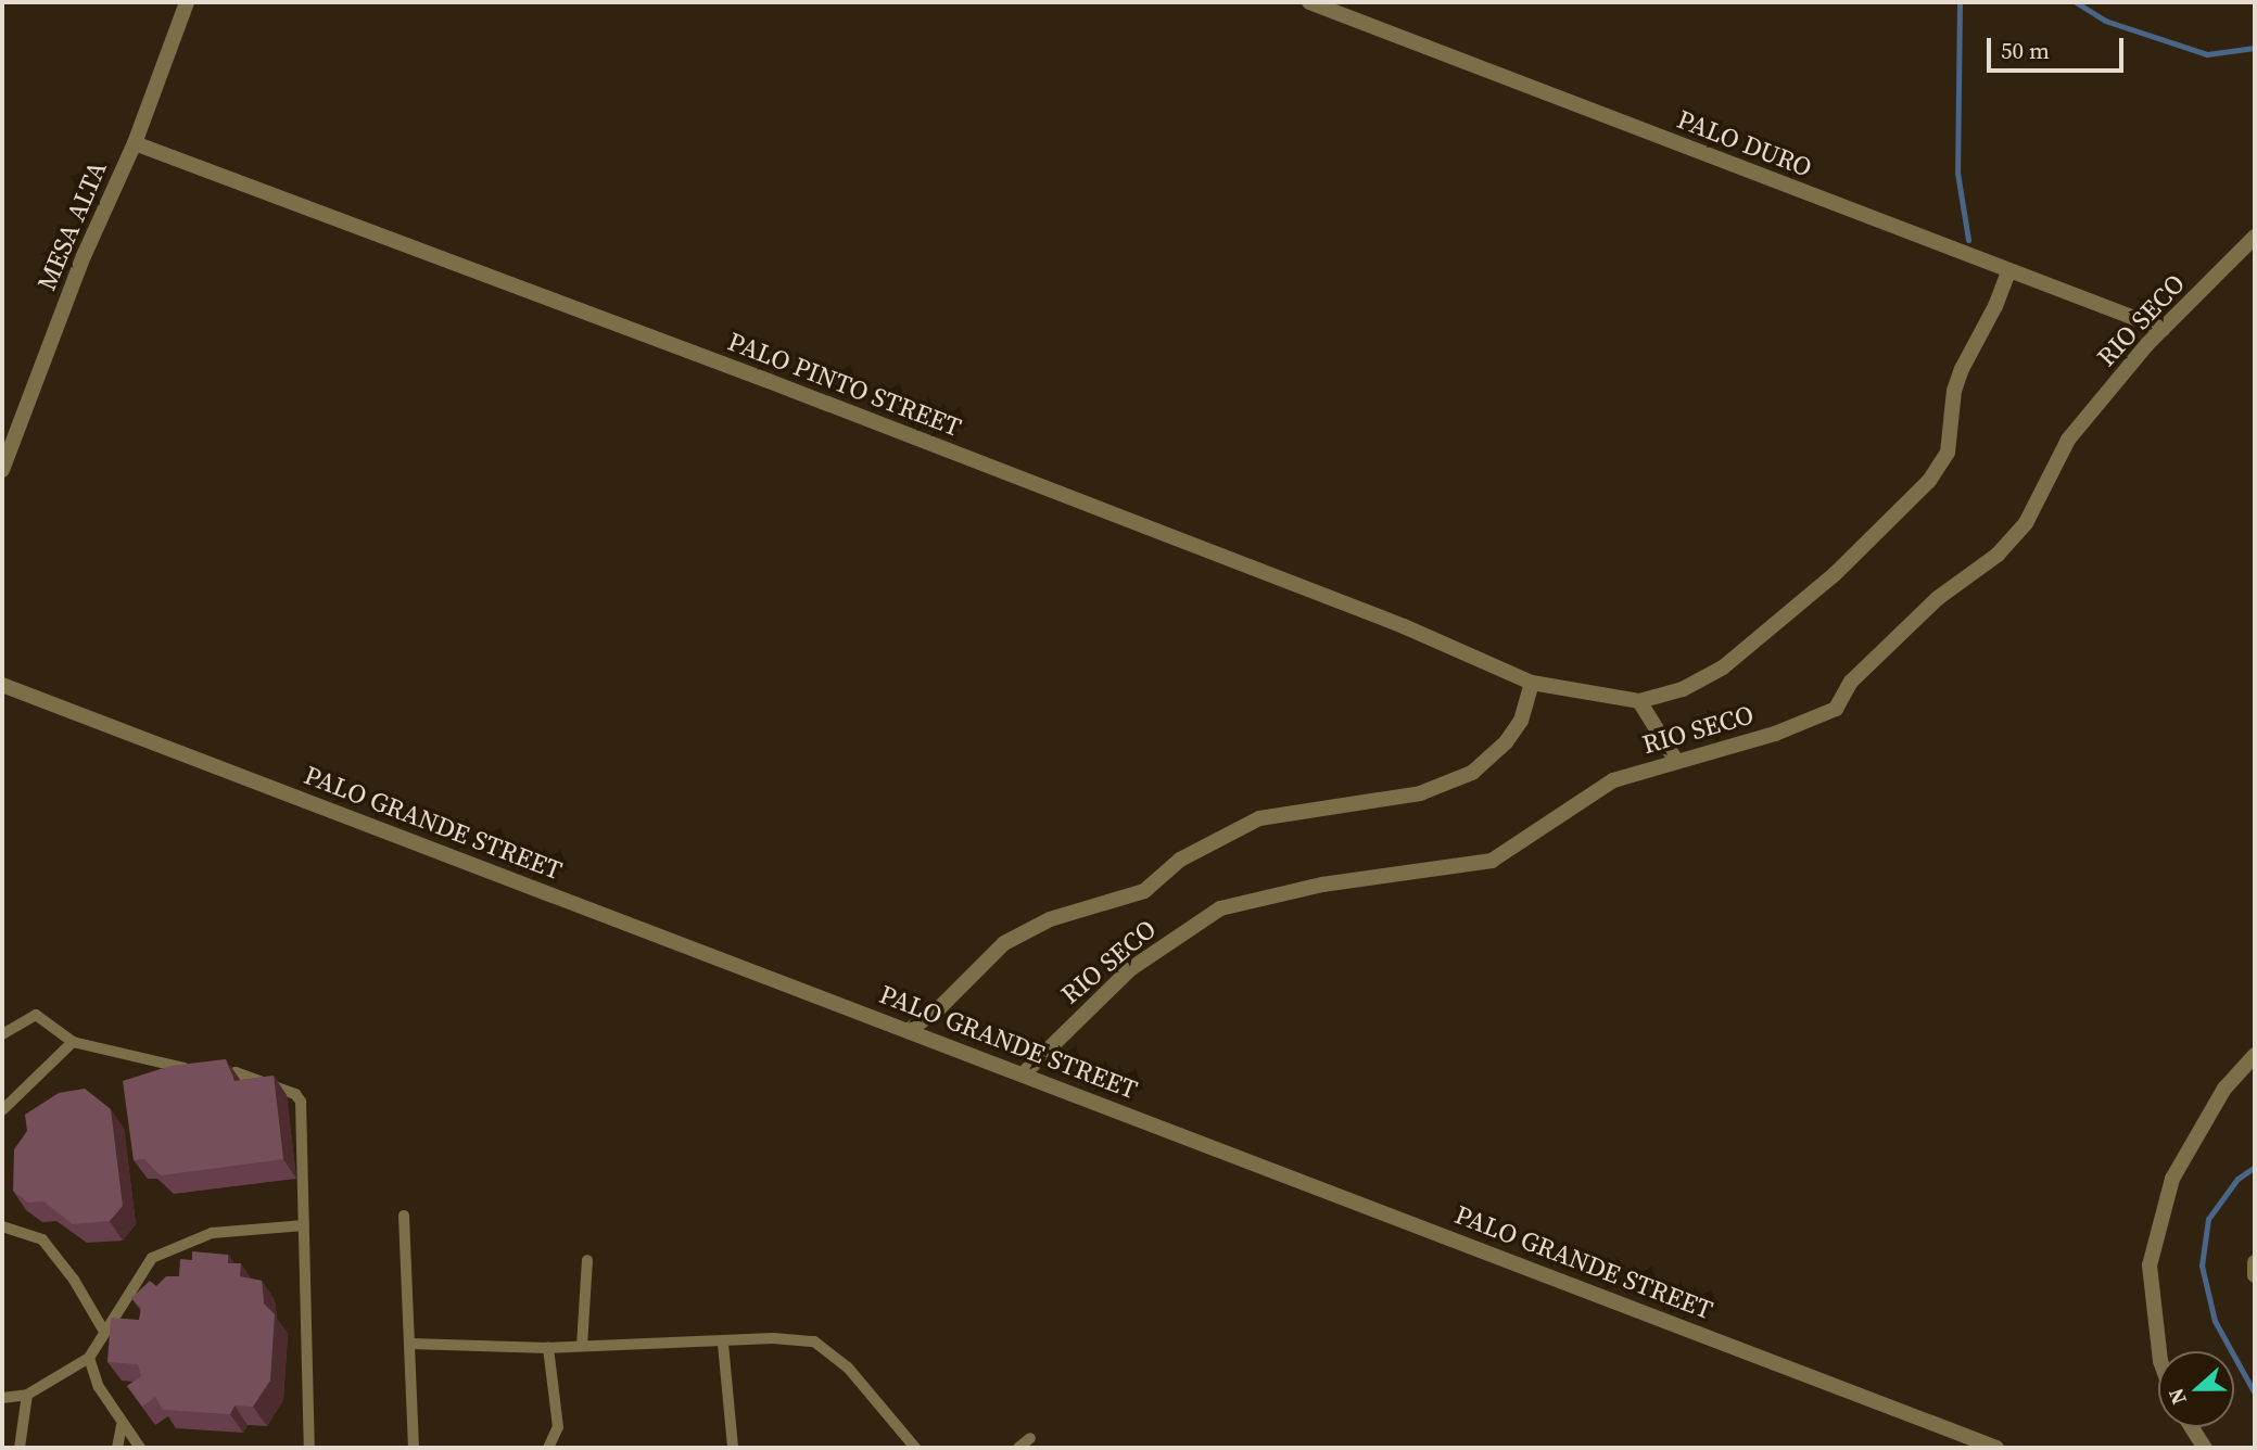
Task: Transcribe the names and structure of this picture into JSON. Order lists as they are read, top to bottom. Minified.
{"streets":{"street":["PALO DURO","MESA ALTA","RIO SECO","PALO PINTO STREET","PALO GRANDE STREET"]},"crossings":[["PALO DURO","RIO SECO"],["MESA ALTA","PALO PINTO STREET"],["RIO SECO","PALO PINTO STREET"],["RIO SECO","PALO GRANDE STREET"]],"scale_bar":"50 m","north":"left"}
